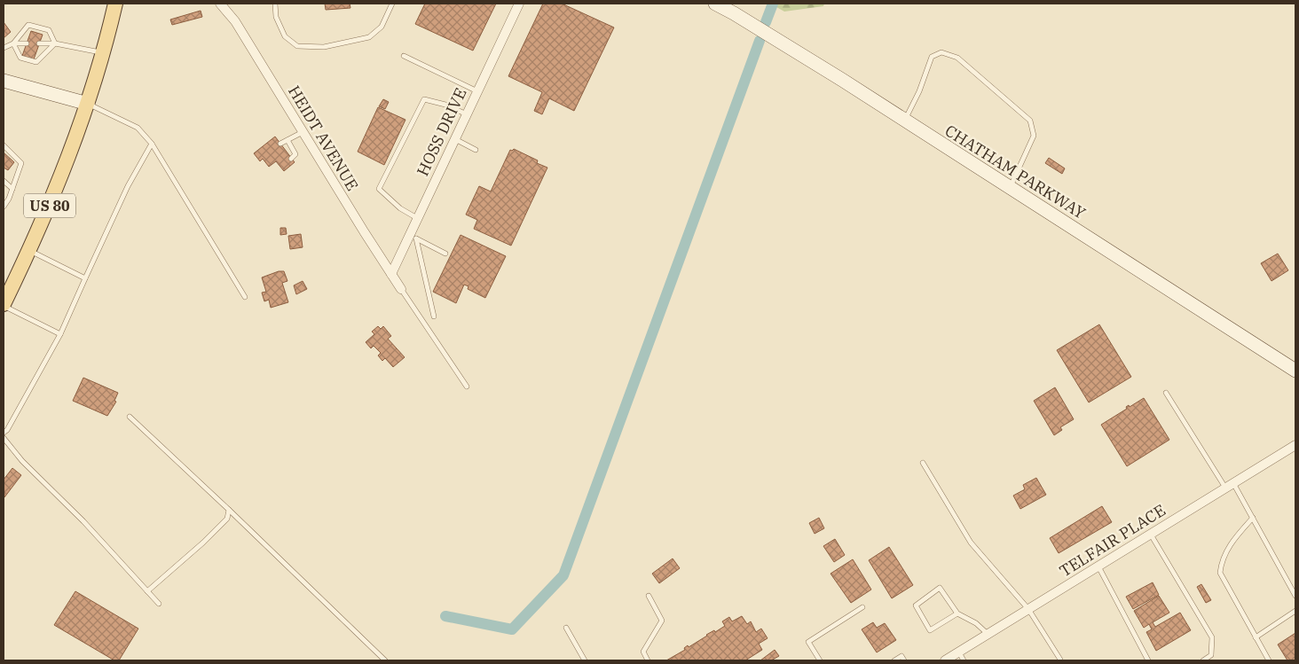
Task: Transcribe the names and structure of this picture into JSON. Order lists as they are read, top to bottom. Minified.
{"streets":{"main road":["CHATHAM PARKWAY","US 80"],"street":["HOSS DRIVE","HEIDT AVENUE","TELFAIR PLACE"]},"crossings":[["HOSS DRIVE","HEIDT AVENUE"]]}
